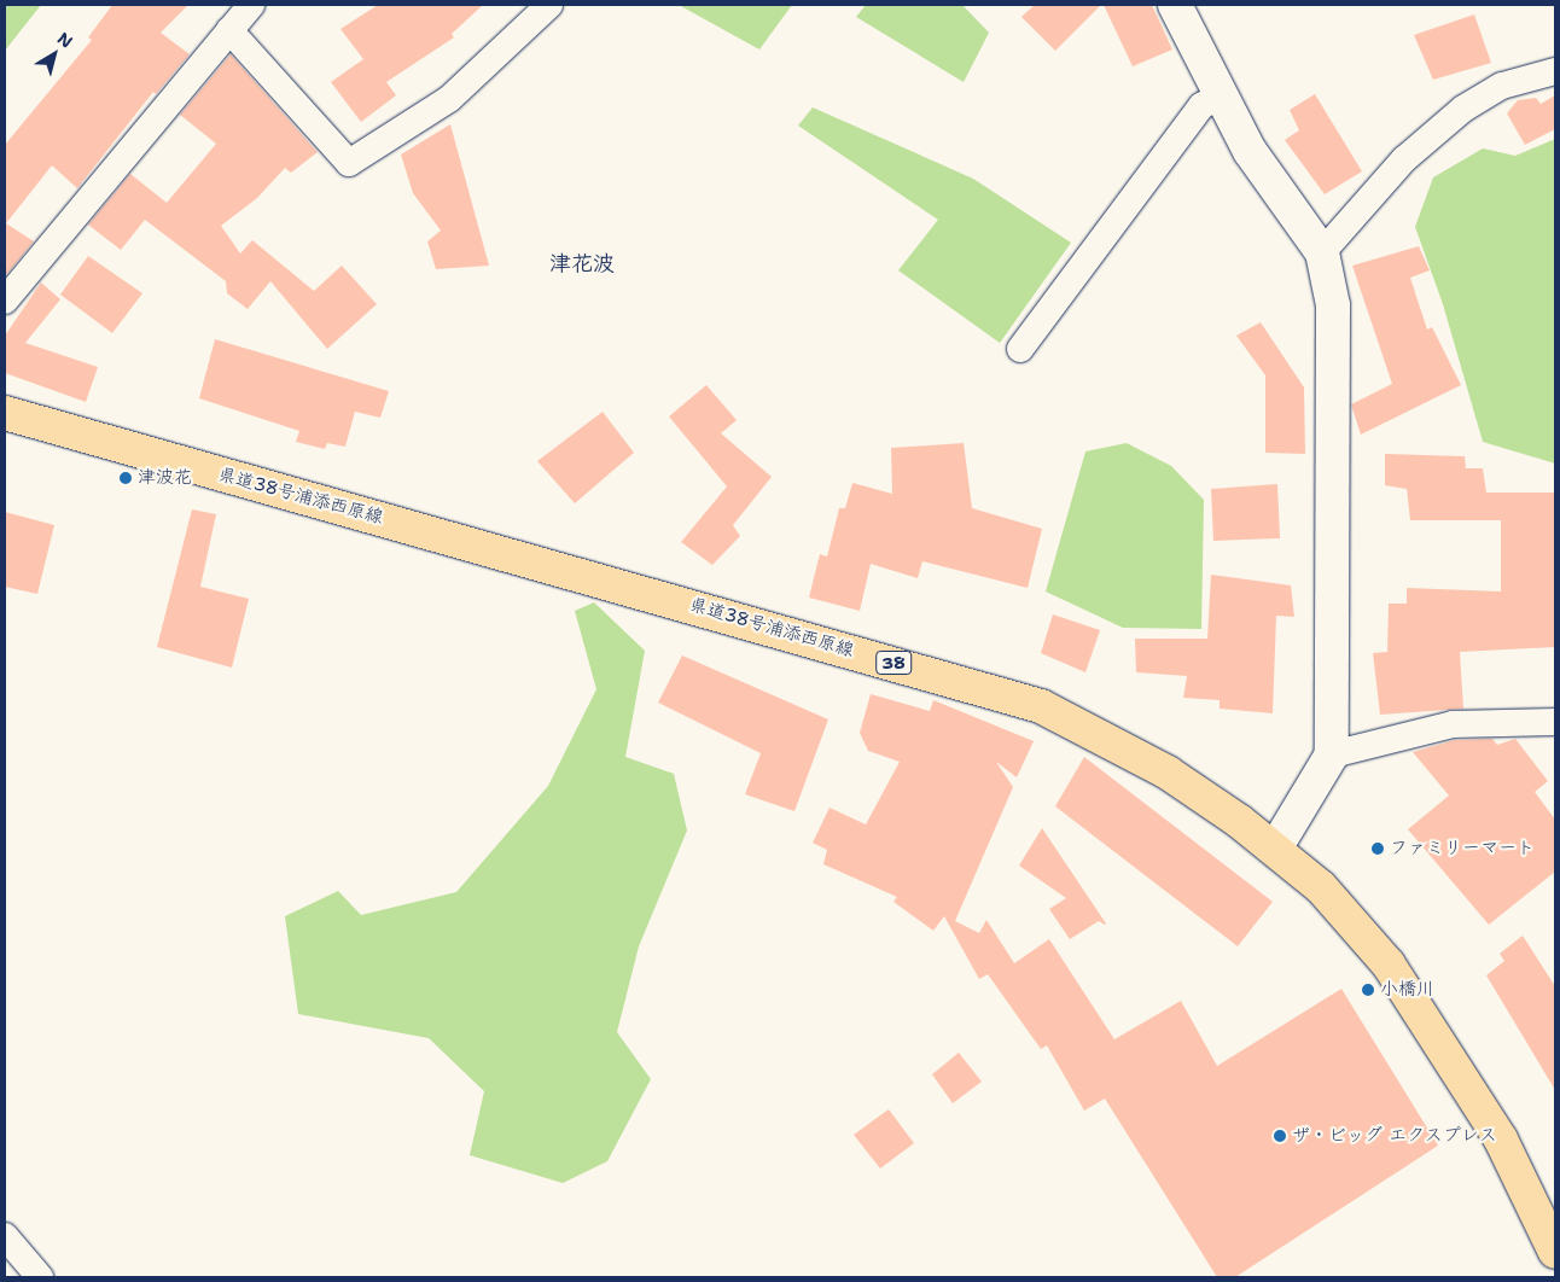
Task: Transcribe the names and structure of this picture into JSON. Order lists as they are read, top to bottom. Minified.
{"streets":{"main road":["県道38号浦添西原線","38"]},"districts":["津花波"],"places":["津波花","ファミリーマート","小橋川","ザ・ビッグ エクスプレス"],"north":"top right"}
